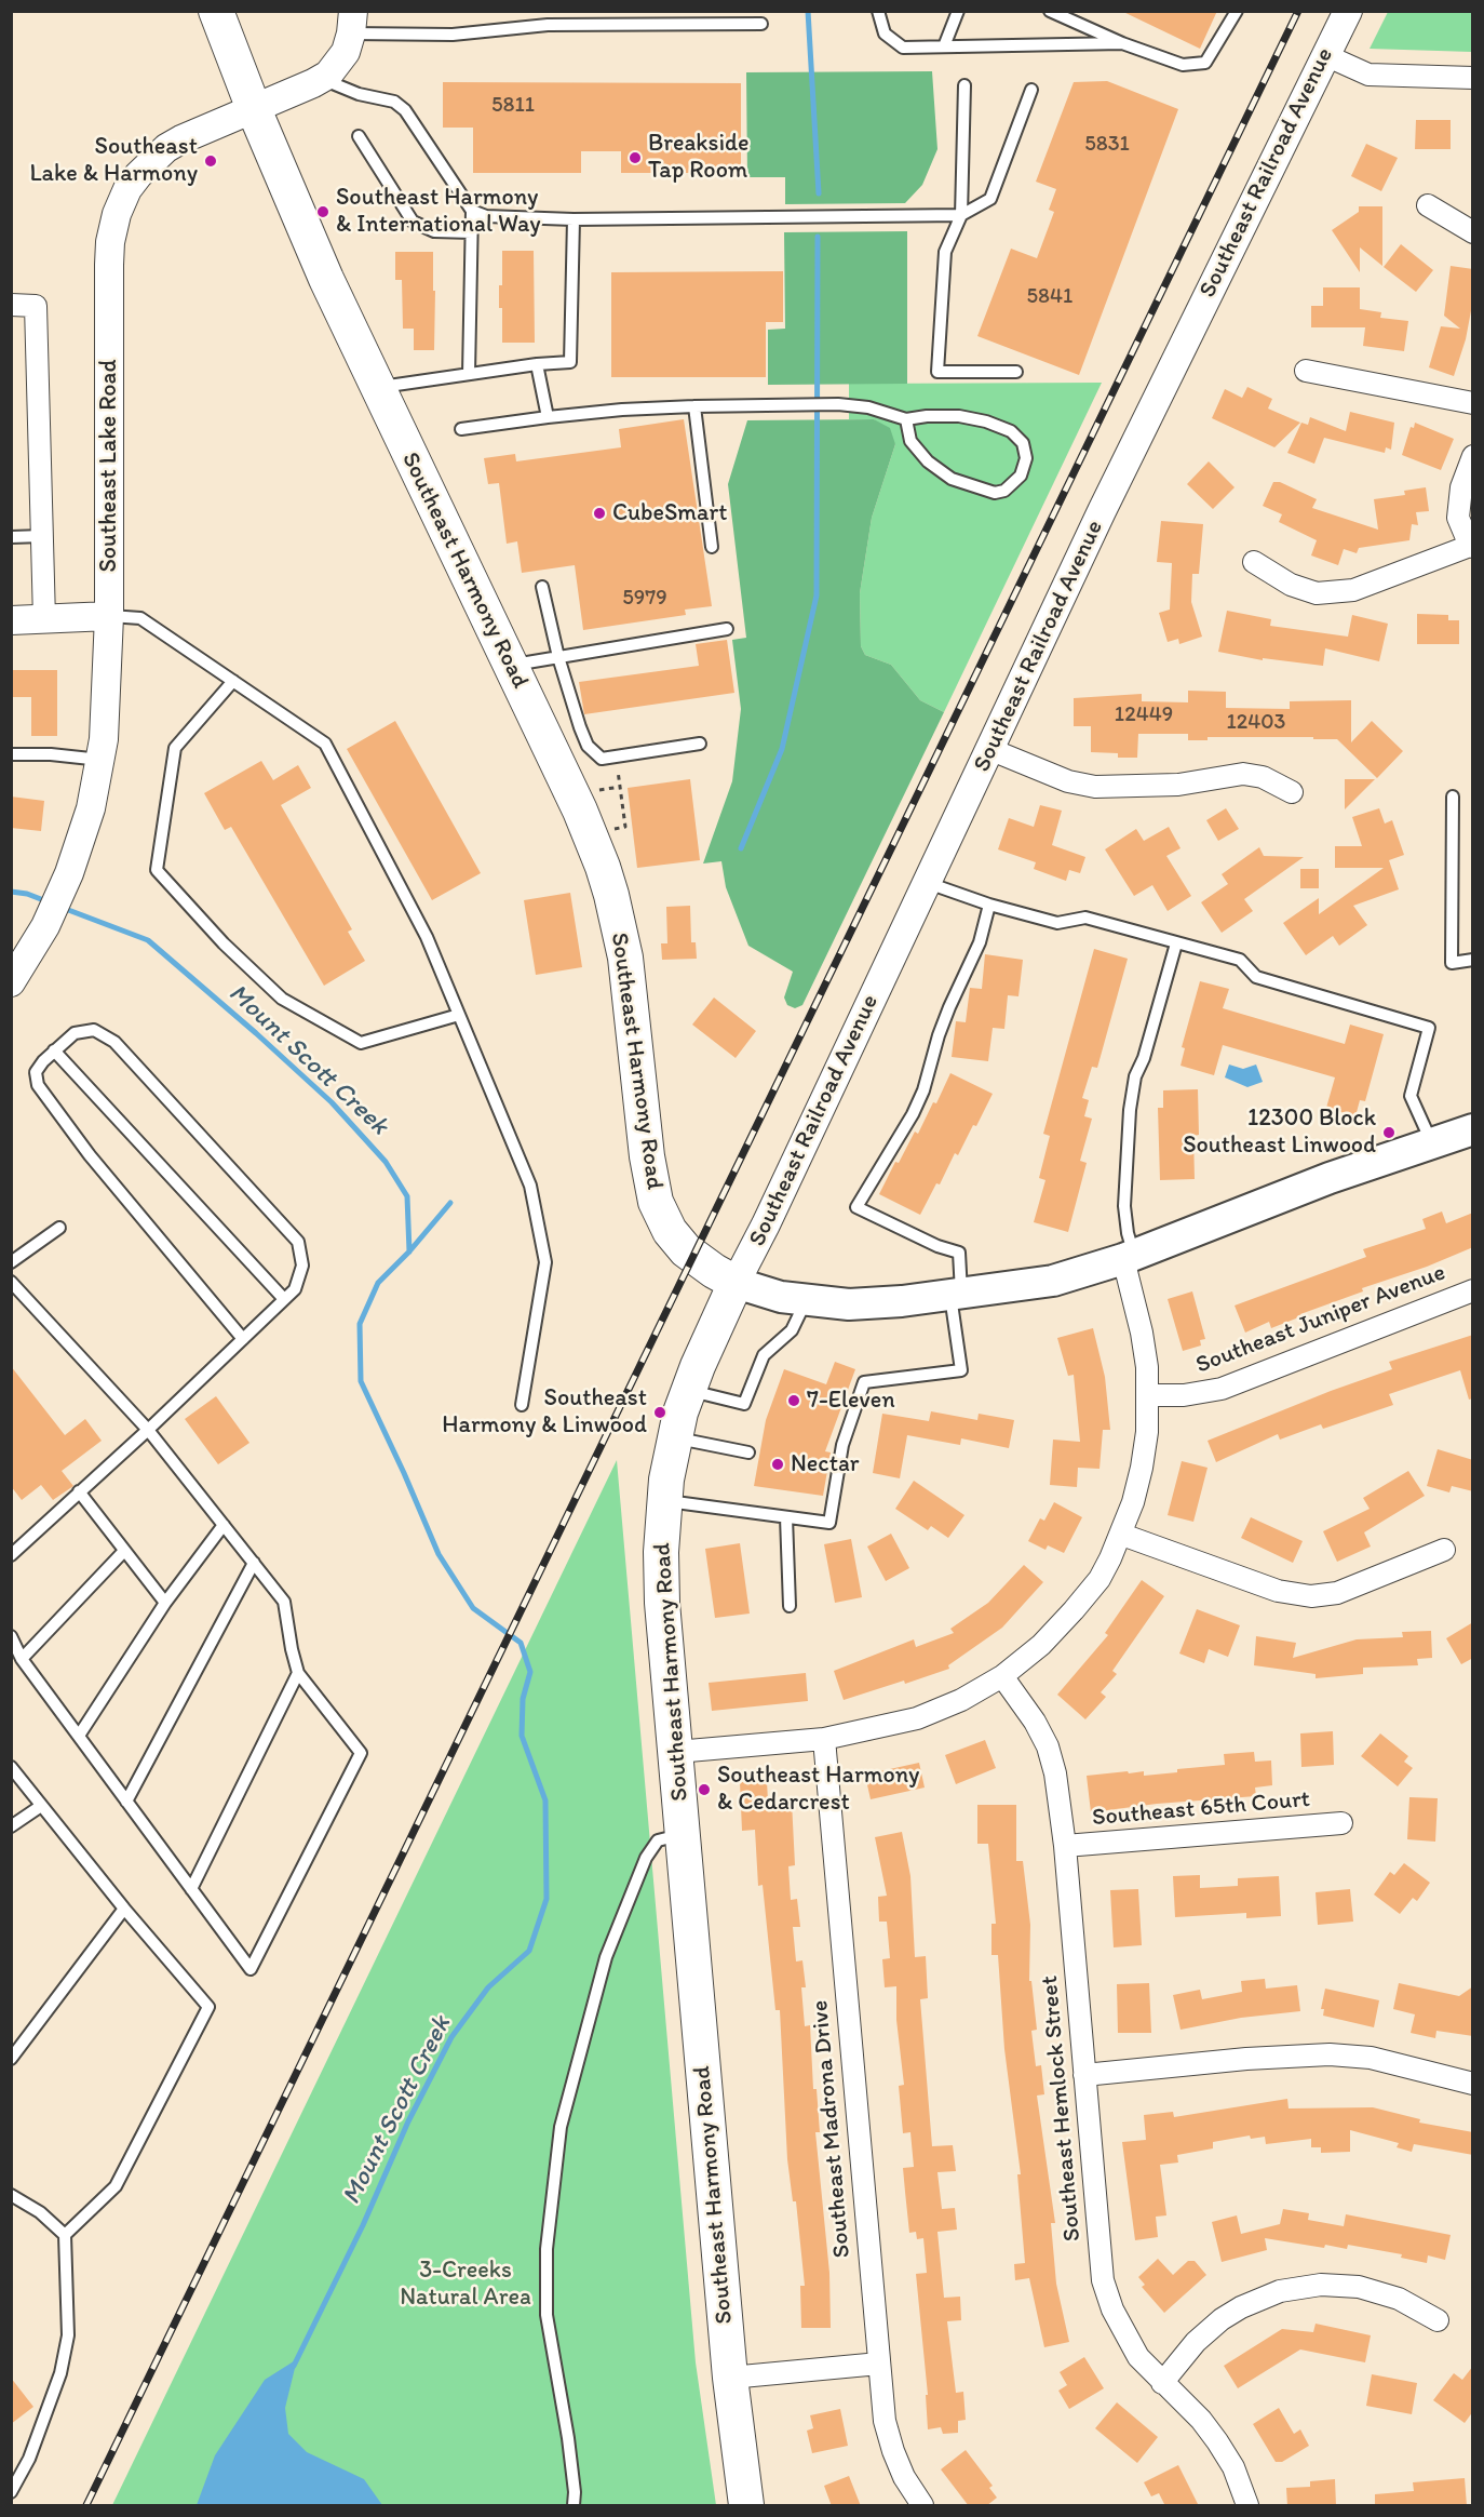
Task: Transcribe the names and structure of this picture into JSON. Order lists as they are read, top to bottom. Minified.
{"streets":{"main road":["Southeast Harmony Road"],"street":["Southeast Railroad Avenue","Southeast Lake Road","Southeast Juniper Avenue","Southeast 65th Court","Southeast Hemlock Street","Southeast Madrona Drive"]},"crossings":[["Southeast Railroad Avenue","Southeast Harmony Road"],["Southeast Lake Road","Southeast Harmony Road"],["Southeast 65th Court","Southeast Hemlock Street"]],"water":["Mount Scott Creek"],"parks":["3-Creeks Natural Area"],"places":["Breakside Tap Room","Southeast Lake & Harmony","Southeast Harmony & International Way","CubeSmart","12300 Block Southeast Linwood","7-Eleven","Southeast Harmony & Linwood","Nectar","Southeast Harmony & Cedarcrest"],"house_numbers":["5811","5831","5841","5979","12449","12403"]}
